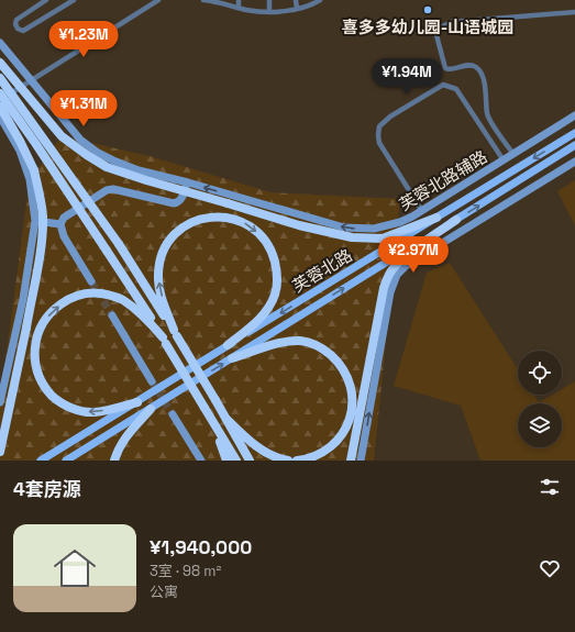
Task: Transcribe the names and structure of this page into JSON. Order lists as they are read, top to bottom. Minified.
{"streets":{"main road":["芙蓉北路辅路","芙蓉北路"]},"one_way":["芙蓉北路辅路"],"places":["喜多多幼儿园-山语城园"],"page":{"price":["¥1.23M","¥1.94M","¥1.31M","¥2.97M"],"heading":"4套房源","list":[{"name":"¥1,940,000","note":"3室 · 98 m² · 公寓"}]}}
